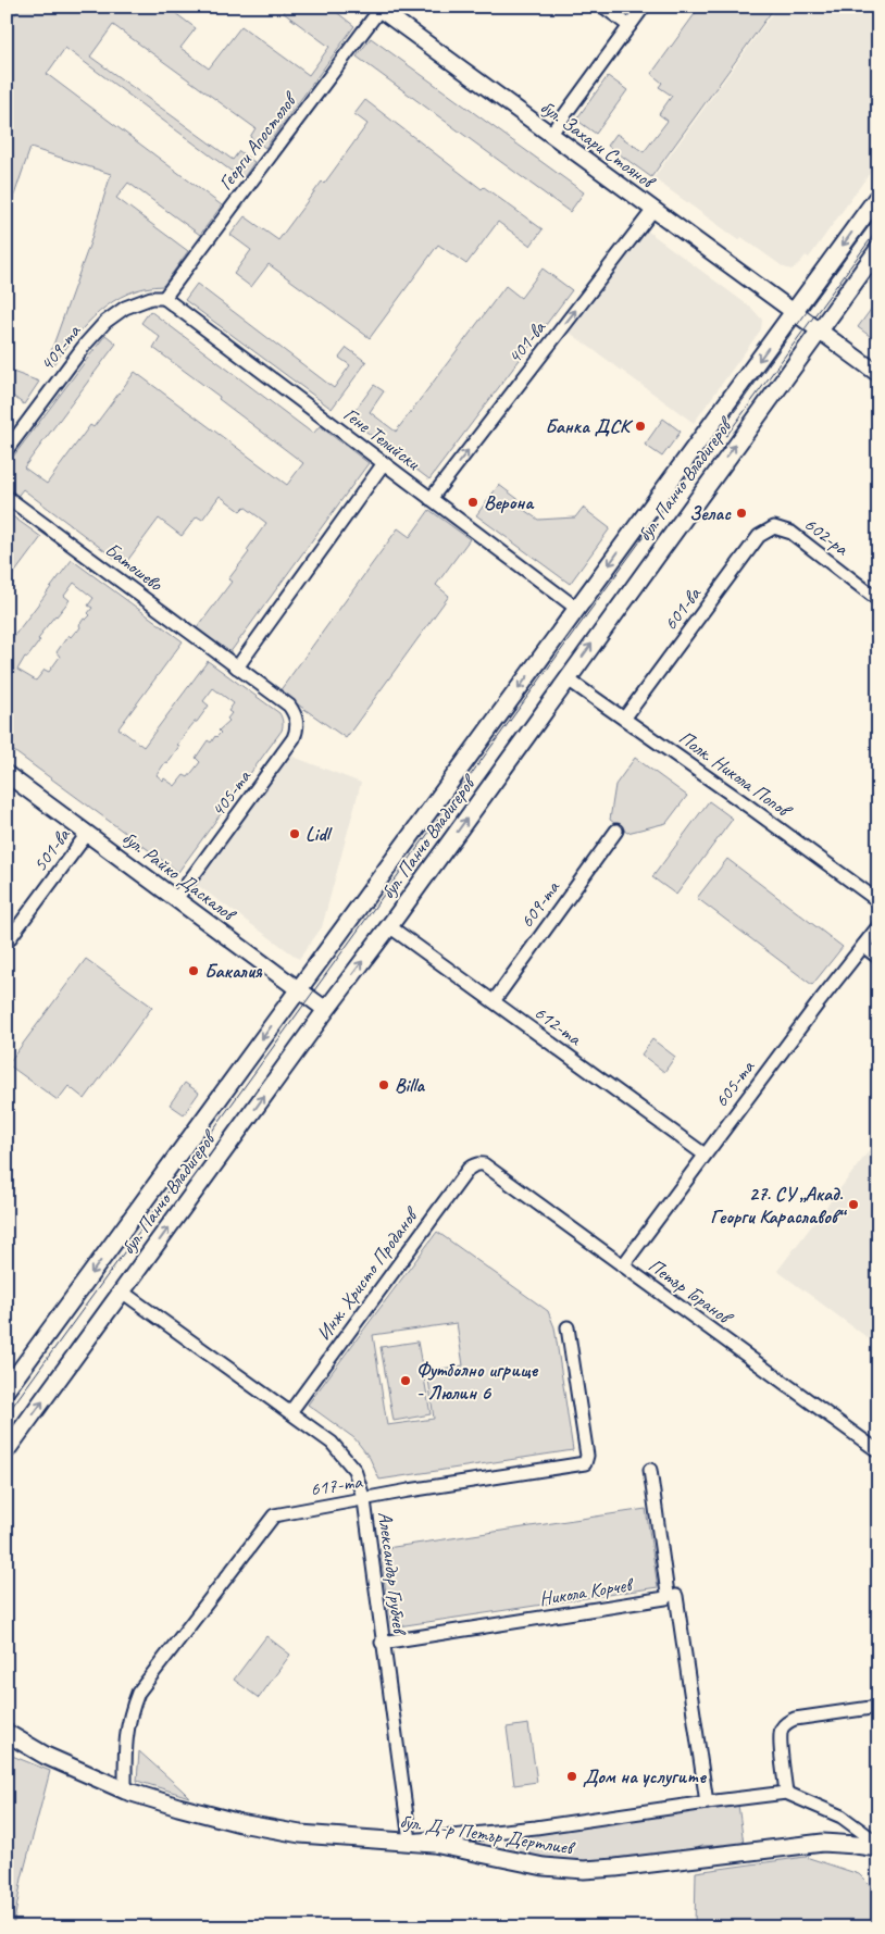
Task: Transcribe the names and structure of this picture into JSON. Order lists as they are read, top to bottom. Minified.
{"streets":{"main road":["бул. Панчо Владигеров","бул. Д-р Петър Дертлиев"],"street":["Георги Апостолов","бул. Захари Стоянов","401-ва","409-та","Гене Телийски","602-ра","Батошево","601-ва","Полк. Никола Попов","405-та","501-ва","бул. Райко Даскалов","609-та","612-та","605-та","Инж. Христо Проданов","Петър Горанов","617-та","Александър Грубчев","Никола Корчев"]},"crossings":[["Георги Апостолов","бул. Захари Стоянов"],["Георги Апостолов","409-та"],["Георги Апостолов","Гене Телийски"],["бул. Захари Стоянов","401-ва"],["бул. Захари Стоянов","бул. Панчо Владигеров"],["401-ва","Гене Телийски"],["409-та","Гене Телийски"],["Гене Телийски","бул. Панчо Владигеров"],["бул. Панчо Владигеров","Полк. Никола Попов"],["бул. Панчо Владигеров","бул. Райко Даскалов"],["бул. Панчо Владигеров","612-та"],["бул. Панчо Владигеров","Александър Грубчев"],["602-ра","601-ва"],["Батошево","405-та"],["601-ва","Полк. Никола Попов"],["405-та","бул. Райко Даскалов"],["501-ва","бул. Райко Даскалов"],["609-та","612-та"],["612-та","605-та"],["605-та","Петър Горанов"],["Инж. Христо Проданов","Петър Горанов"],["Инж. Христо Проданов","Александър Грубчев"],["617-та","Александър Грубчев"],["617-та","бул. Д-р Петър Дертлиев"],["Александър Грубчев","Никола Корчев"],["Александър Грубчев","бул. Д-р Петър Дертлиев"]],"one_way":["401-ва"],"places":["Банка ДСК","Верона","Зелас","Lidl","Бакалия","Billa","27. СУ „Акад. Георги Караславов“","Футболно игрище - Люлин 6","Дом на услугите"]}
